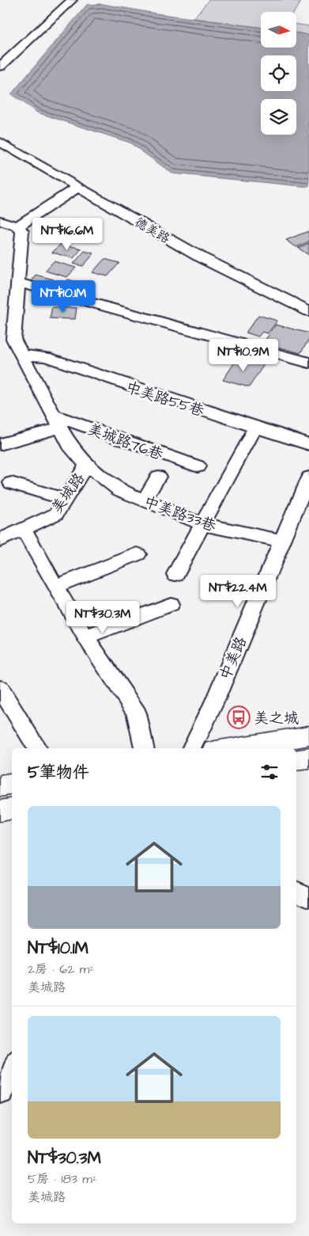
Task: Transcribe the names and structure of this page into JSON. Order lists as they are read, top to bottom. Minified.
{"streets":{"street":["德美路","中美路55巷","美城路76巷","美城路","中美路33巷","中美路"]},"crossings":[["中美路55巷","美城路"],["美城路76巷","美城路"],["美城路","中美路33巷"],["中美路33巷","中美路"]],"places":{"bus stop":["美之城"]},"north":"right","page":{"price":["NT$16.6M","NT$10.1M","NT$10.9M","NT$22.4M","NT$30.3M"],"heading":"5筆物件","list":[{"name":"NT$10.1M","note":"2房 · 62 m² · 美城路"},{"name":"NT$30.3M","note":"5房 · 183 m² · 美城路"}]}}
